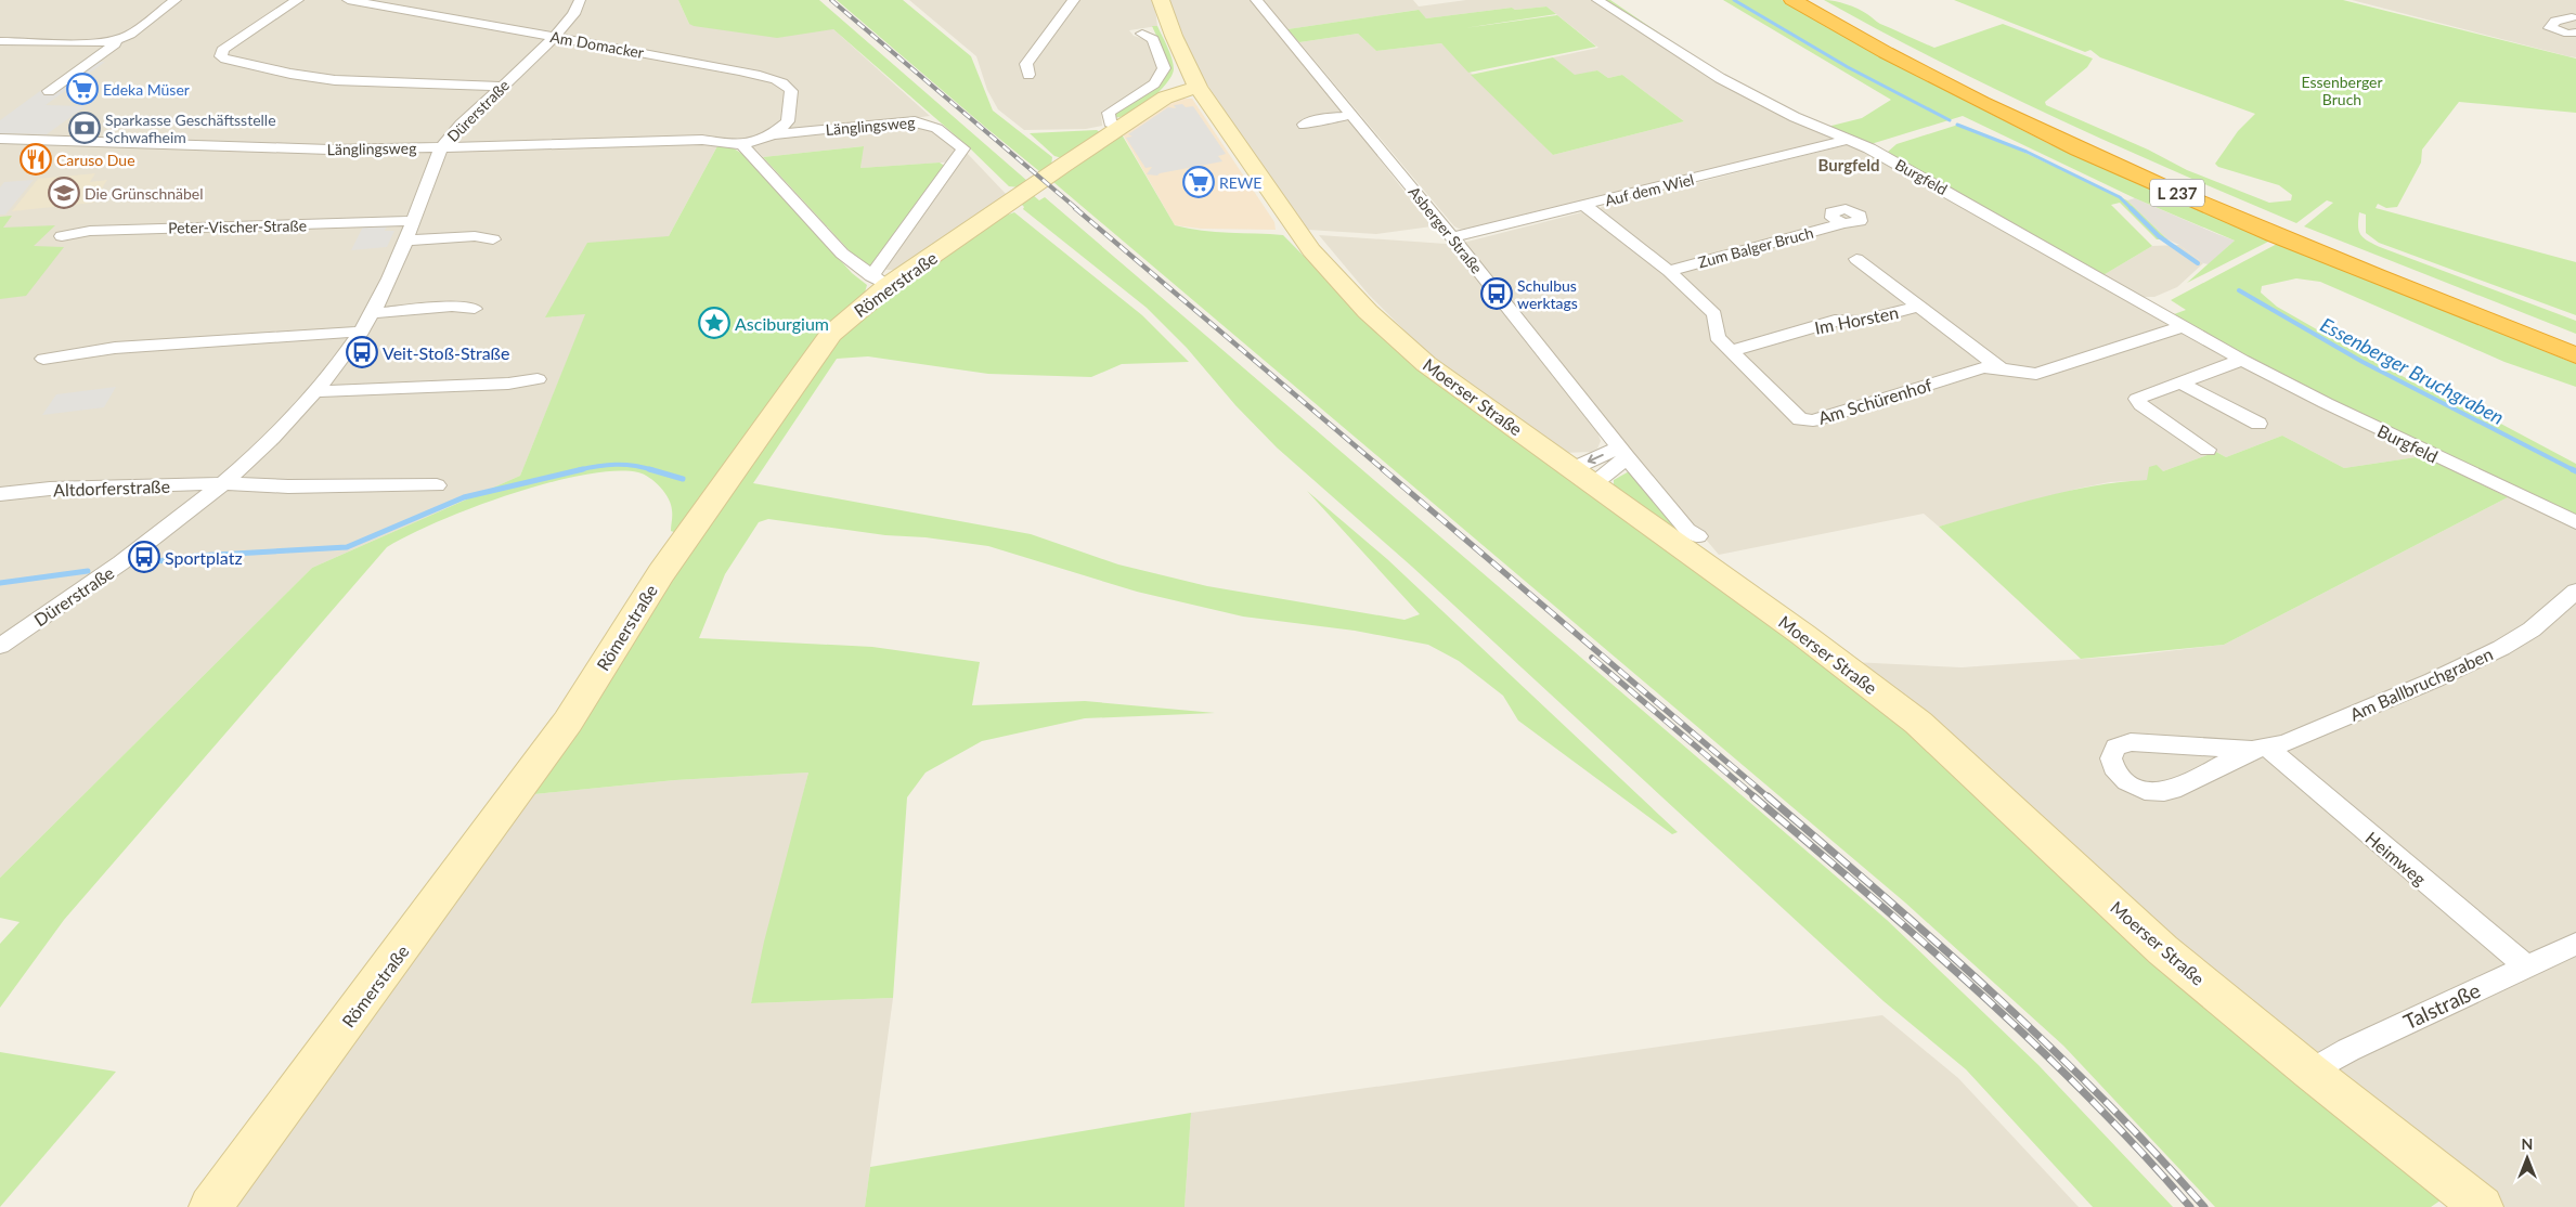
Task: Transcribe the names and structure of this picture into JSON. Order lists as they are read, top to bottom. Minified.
{"streets":{"highway":["L 237"],"street":["Am Domacker","Dürerstraße","Länglingsweg","Burgfeld","Auf dem Wiel","Peter-Vischer-Straße","Asberger Straße","Zum Balger Bruch","Römerstraße","Im Horsten","Moerser Straße","Am Schürenhof","Altdorferstraße","Am Ballbruchgraben","Heimweg","Talstraße"]},"crossings":[["Am Domacker","Dürerstraße"],["Am Domacker","Länglingsweg"],["Dürerstraße","Länglingsweg"],["Dürerstraße","Peter-Vischer-Straße"],["Dürerstraße","Altdorferstraße"],["Länglingsweg","Römerstraße"],["Burgfeld","Auf dem Wiel"],["Burgfeld","Am Schürenhof"],["Auf dem Wiel","Asberger Straße"],["Auf dem Wiel","Am Schürenhof"],["Zum Balger Bruch","Am Schürenhof"],["Römerstraße","Moerser Straße"],["Im Horsten","Am Schürenhof"],["Moerser Straße","Talstraße"],["Am Ballbruchgraben","Heimweg"],["Heimweg","Talstraße"]],"districts":["Burgfeld"],"water":["Essenberger Bruchgraben"],"parks":["Essenberger Bruch"],"places":{"supermarket":["Edeka Müser","REWE"],"bank":["Sparkasse Geschäftsstelle Schwafheim"],"restaurant":["Caruso Due"],"school or university":["Die Grünschnäbel"],"bus stop":["Schulbus werktags","Veit-Stoß-Straße","Sportplatz"],"place":["Asciburgium"]},"north":"top"}
